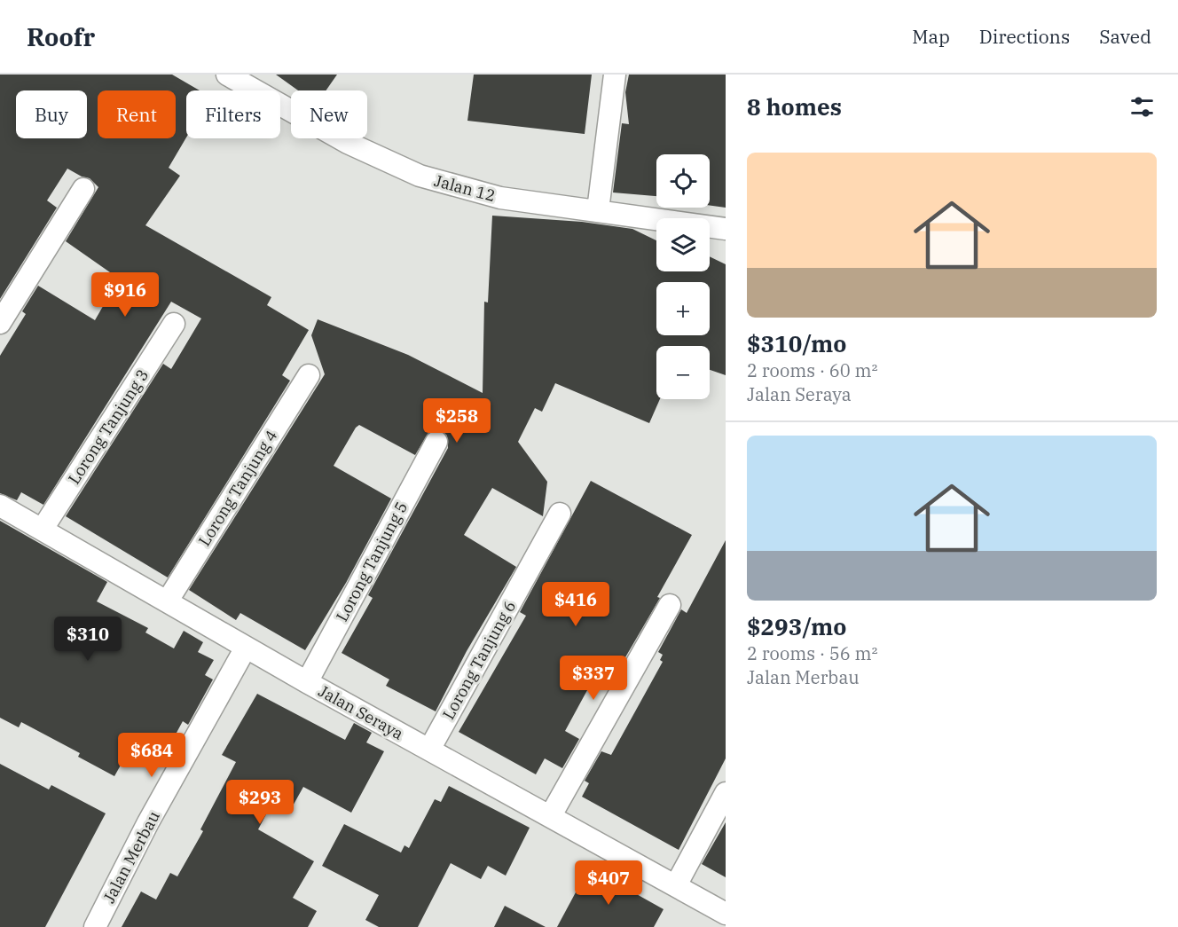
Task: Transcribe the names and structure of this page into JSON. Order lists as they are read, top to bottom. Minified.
{"streets":{"street":["Jalan 12","Lorong Tanjung 3","Lorong Tanjung 4","Lorong Tanjung 5","Lorong Tanjung 6","Jalan Seraya","Jalan Merbau"]},"crossings":[["Lorong Tanjung 3","Jalan Seraya"],["Lorong Tanjung 4","Jalan Seraya"],["Lorong Tanjung 5","Jalan Seraya"],["Lorong Tanjung 6","Jalan Seraya"],["Jalan Seraya","Jalan Merbau"]],"page":{"header":"Roofr","nav":["Map","Directions","Saved"],"heading":"8 homes","chip":["Buy","Rent","Filters","New"],"list":[{"name":"$310/mo","note":"2 rooms · 60 m² · Jalan Seraya"},{"name":"$293/mo","note":"2 rooms · 56 m² · Jalan Merbau"}],"map_buttons":["+","−"],"price":["$916","$258","$416","$310","$337","$684","$293","$407"]}}
